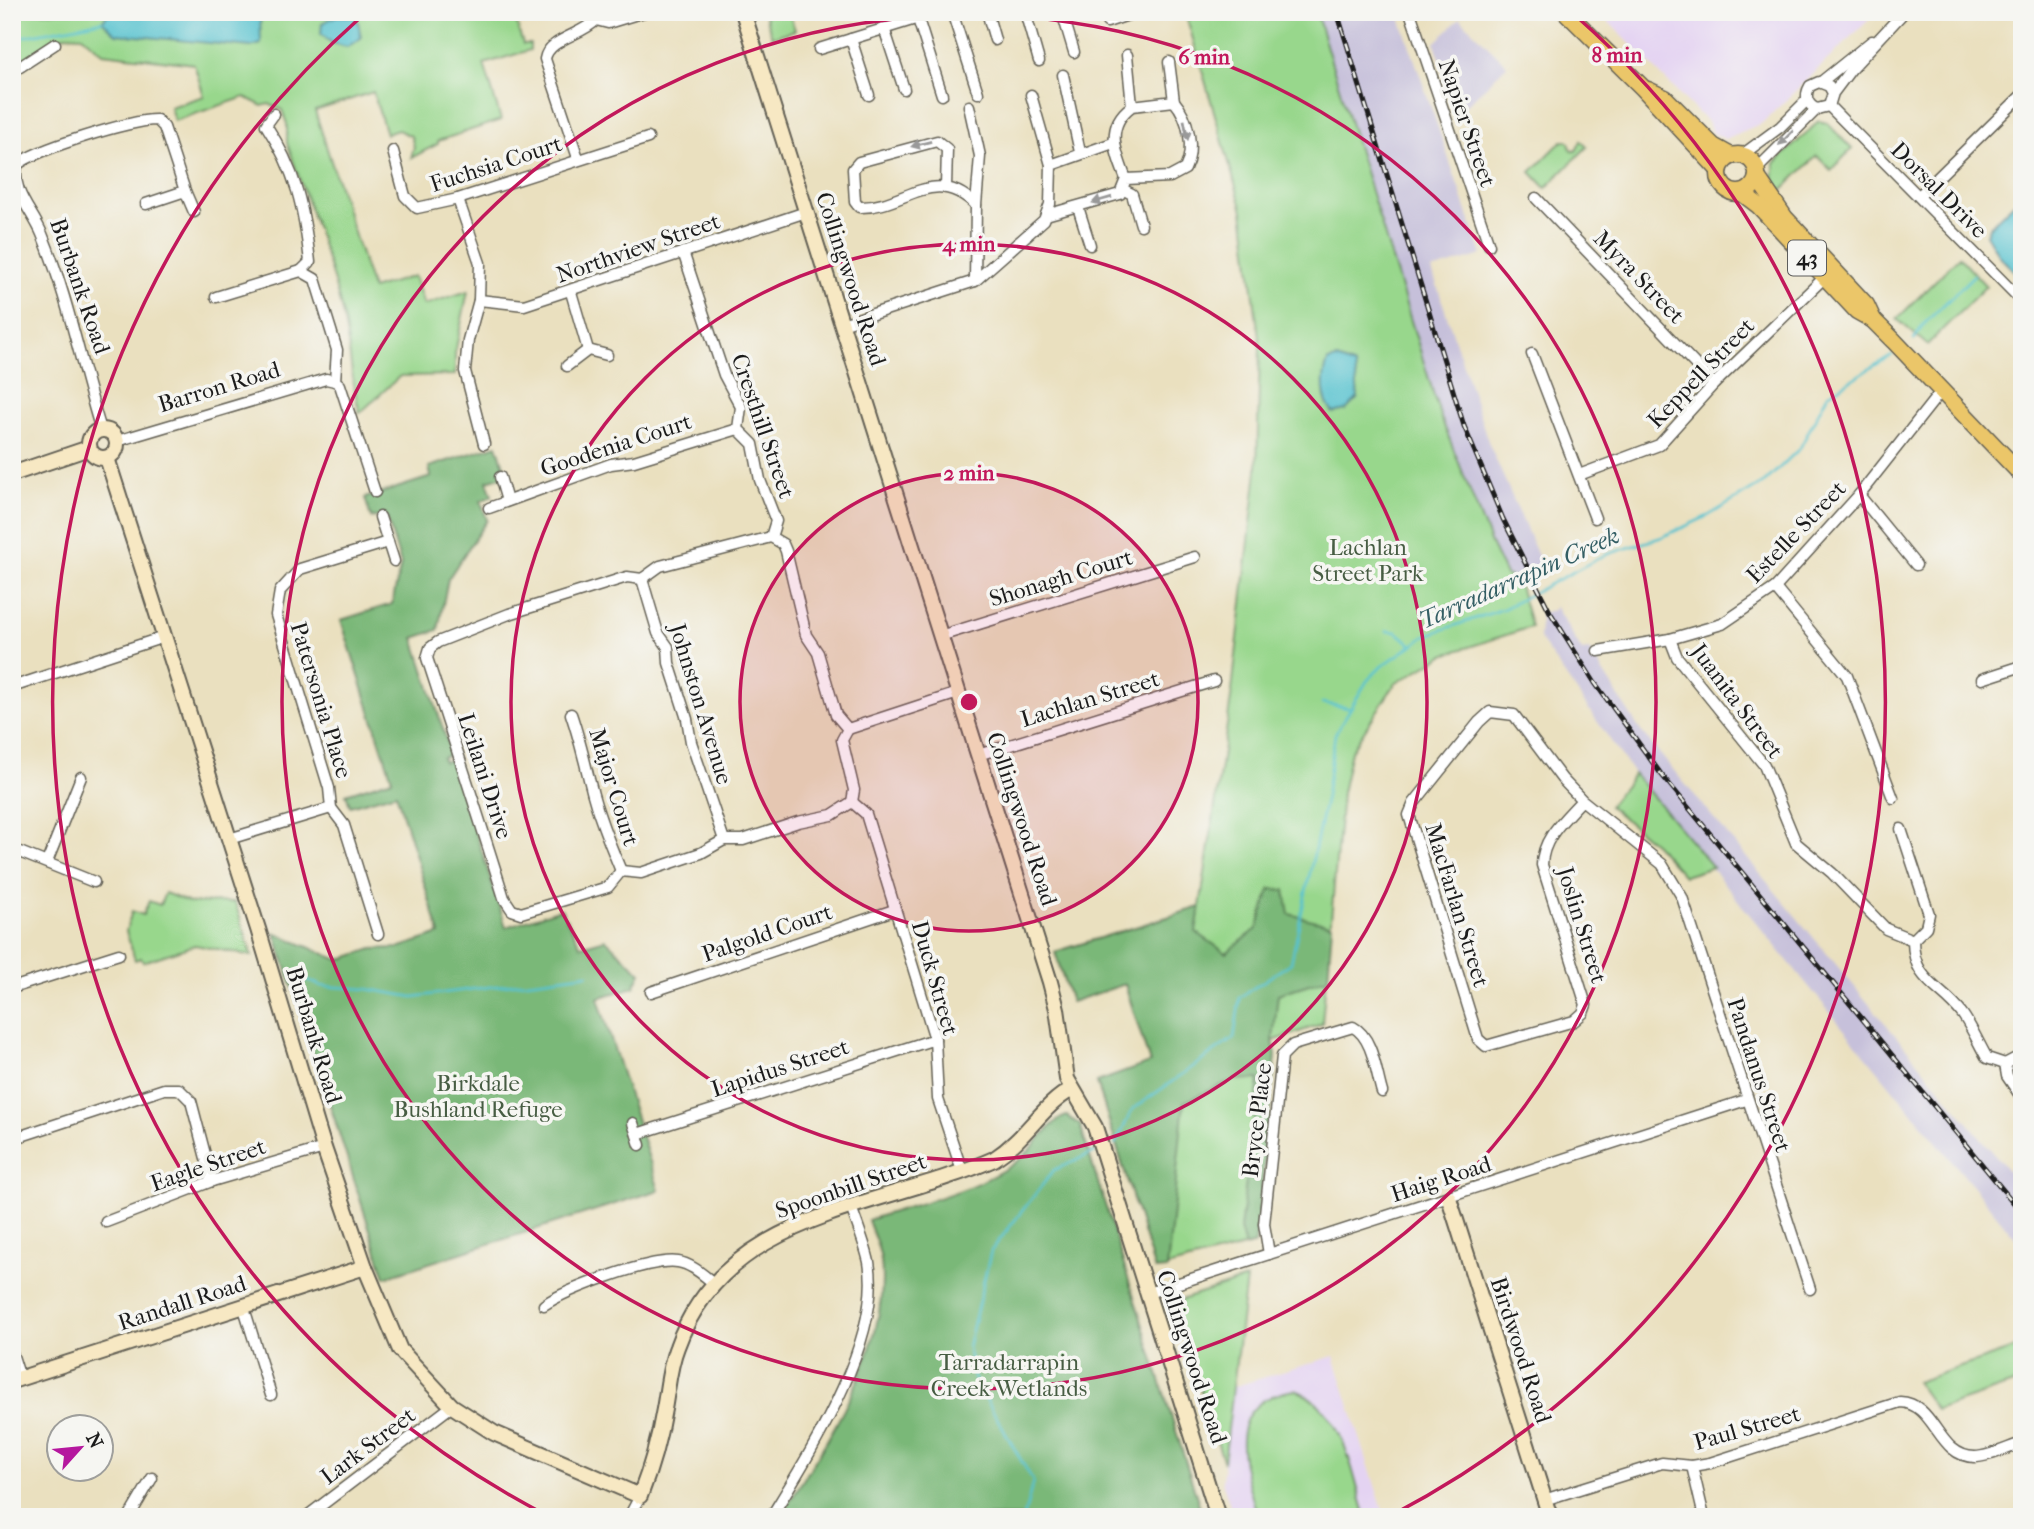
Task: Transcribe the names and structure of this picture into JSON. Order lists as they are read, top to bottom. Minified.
{"streets":{"main road":["43"],"street":["Napier Street","Fuchsia Court","Dorsal Drive","Northview Street","Myra Street","Collingwood Road","Burbank Road","Keppell Street","Barron Road","Cresthill Street","Goodenia Court","Estelle Street","Shonagh Court","Lachlan Street","Patersonia Place","Juanita Street","Johnston Avenue","Leilani Drive","Major Court","MacFarlan Street","Joslin Street","Palgold Court","Duck Street","Lapidus Street","Pandanus Street","Bryce Place","Eagle Street","Haig Road","Spoonbill Street","Randall Road","Birdwood Road","Paul Street","Lark Street"]},"crossings":[["Northview Street","Collingwood Road"],["Northview Street","Cresthill Street"],["43","Keppell Street"],["43","Estelle Street"],["Myra Street","Keppell Street"],["Collingwood Road","Shonagh Court"],["Collingwood Road","Lachlan Street"],["Collingwood Road","Haig Road"],["Collingwood Road","Spoonbill Street"],["Burbank Road","Barron Road"],["Burbank Road","Eagle Street"],["Burbank Road","Spoonbill Street"],["Burbank Road","Randall Road"],["Burbank Road","Lark Street"],["Cresthill Street","Goodenia Court"],["Cresthill Street","Leilani Drive"],["Estelle Street","Juanita Street"],["Johnston Avenue","Leilani Drive"],["Leilani Drive","Major Court"],["MacFarlan Street","Joslin Street"],["MacFarlan Street","Pandanus Street"],["Palgold Court","Duck Street"],["Duck Street","Lapidus Street"],["Duck Street","Spoonbill Street"],["Pandanus Street","Haig Road"],["Bryce Place","Haig Road"],["Haig Road","Birdwood Road"],["Birdwood Road","Paul Street"]],"water":["Tarradarrapin Creek"],"parks":["Lachlan Street Park","Birkdale Bushland Refuge","Tarradarrapin Creek Wetlands"],"north":"top right","rings":["8 min","6 min","4 min","2 min"]}
